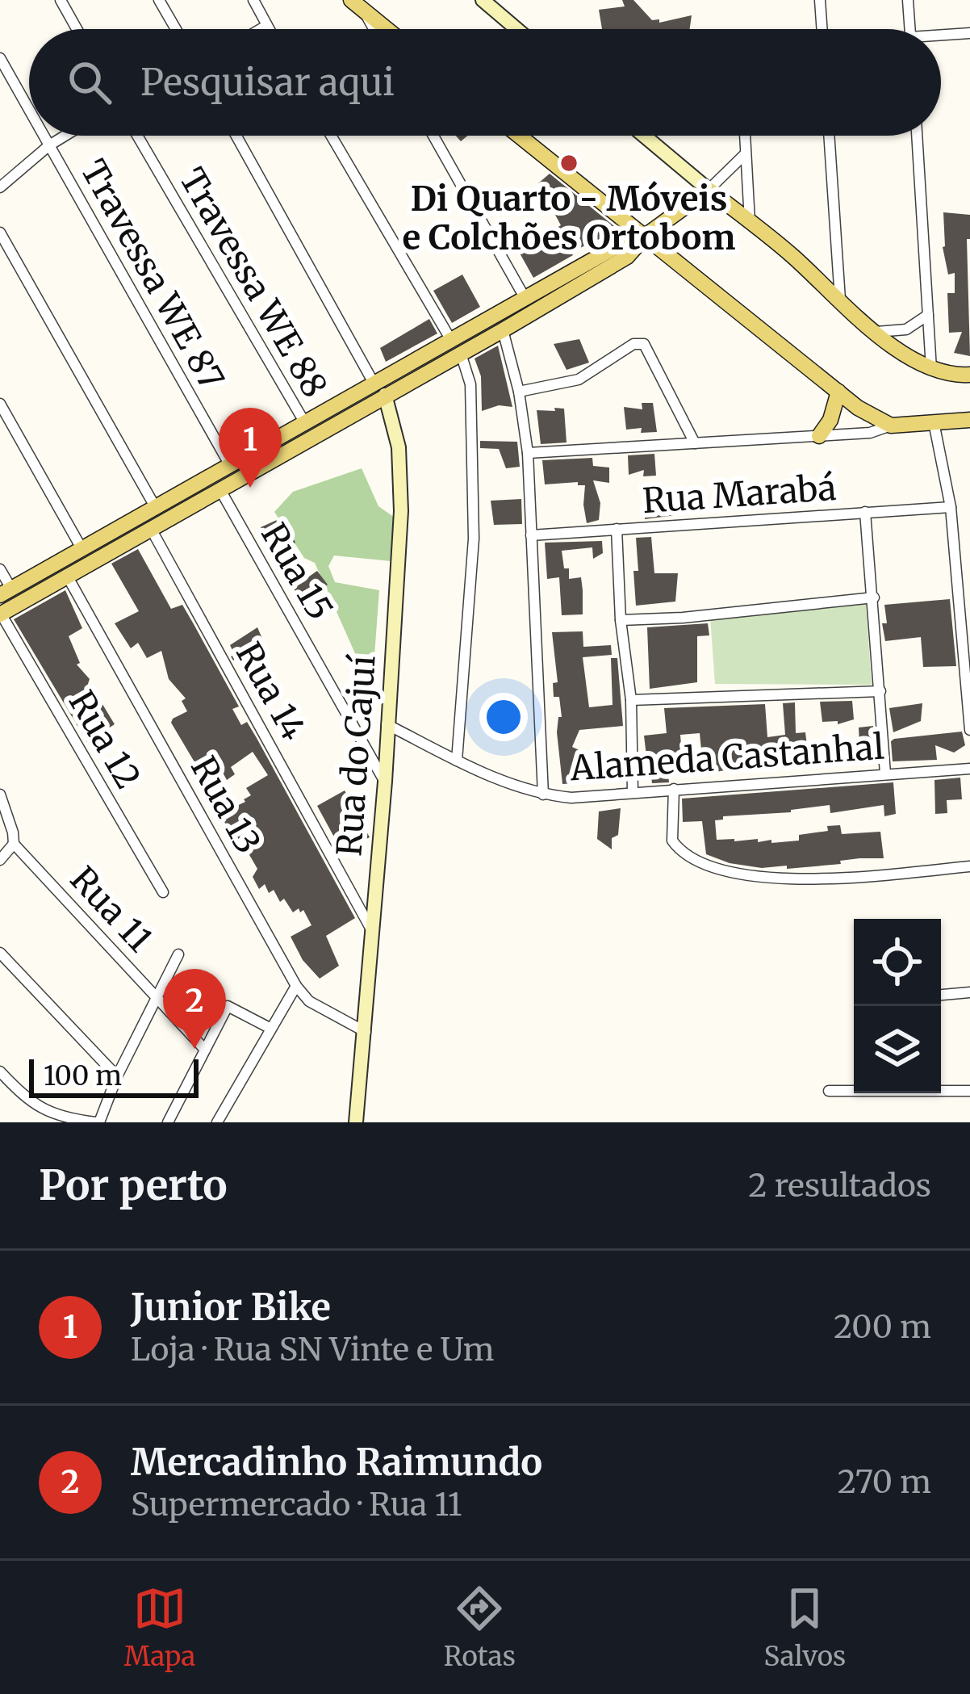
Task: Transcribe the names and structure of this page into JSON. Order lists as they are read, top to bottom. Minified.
{"streets":{"street":["Travessa WE 87","Travessa WE 88","Rua Marabá","Rua 15","Rua 14","Rua 12","Rua do Cajuí","Alameda Castanhal","Rua 13","Rua 11"]},"crossings":[["Rua 15","Rua do Cajuí"],["Rua 14","Rua do Cajuí"],["Rua do Cajuí","Alameda Castanhal"],["Rua do Cajuí","Rua 13"]],"places":["Di Quarto - Móveis e Colchões Ortobom"],"scale_bar":"100 m","page":{"search":"Pesquisar aqui","pins":["1","2"],"scale":"100 m","heading":["Por perto","2 resultados"],"list":[{"mark":"1","name":"Junior Bike","note":"Loja · Rua SN Vinte e Um","value":"200 m"},{"mark":"2","name":"Mercadinho Raimundo","note":"Supermercado · Rua 11","value":"270 m"}],"nav":["Mapa","Rotas","Salvos"]}}
